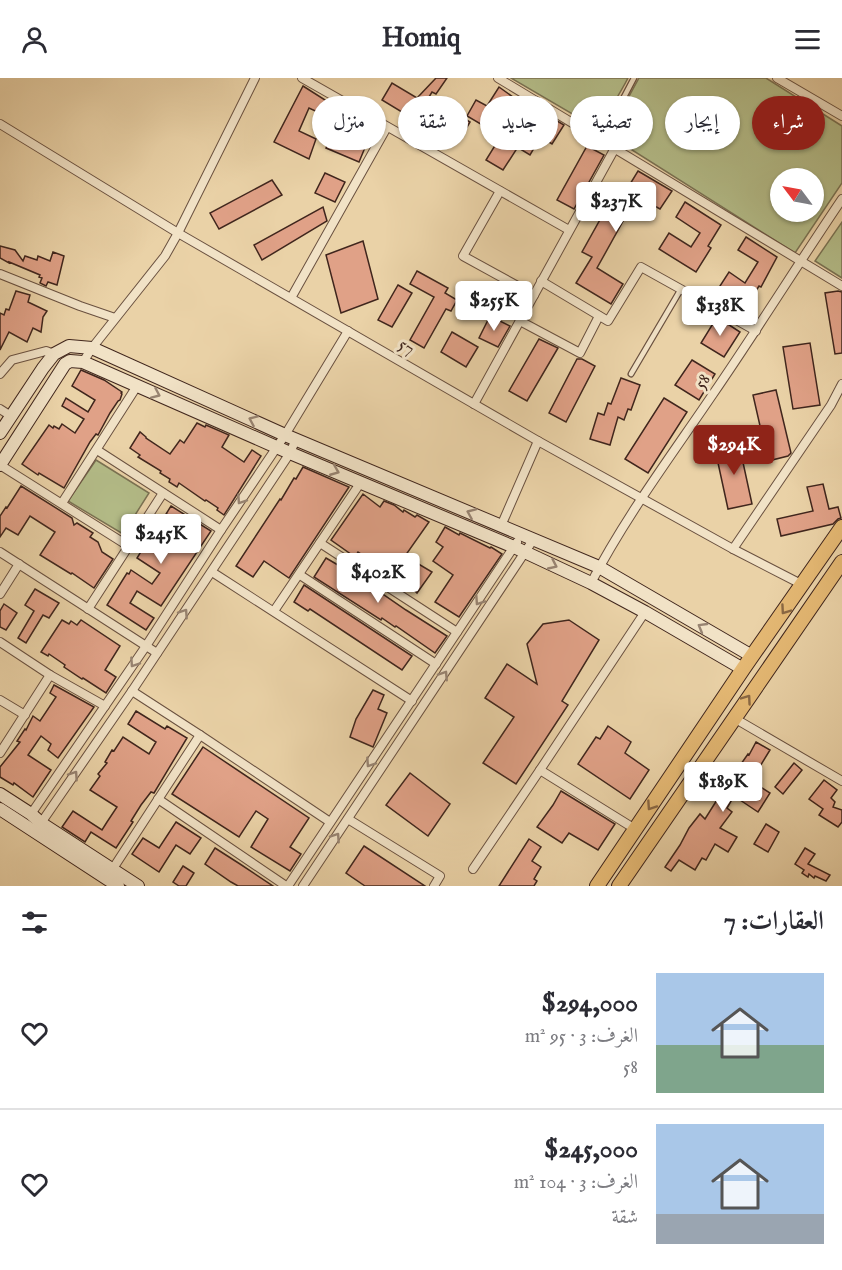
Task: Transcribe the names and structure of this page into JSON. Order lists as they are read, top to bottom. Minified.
{"streets":{"street":["57","58"]},"crossings":[["57","58"]],"north":"top left","page":{"header":"Homiq","chip":["شراء","إيجار","تصفية","جديد","شقة","منزل"],"price":["$237K","$255K","$138K","$294K","$245K","$402K","$189K"],"heading":"العقارات: 7","list":[{"name":"$294,000","note":"الغرف: 3 · 95 m² · 58"},{"name":"$245,000","note":"الغرف: 3 · 104 m² · شقة"}]}}
